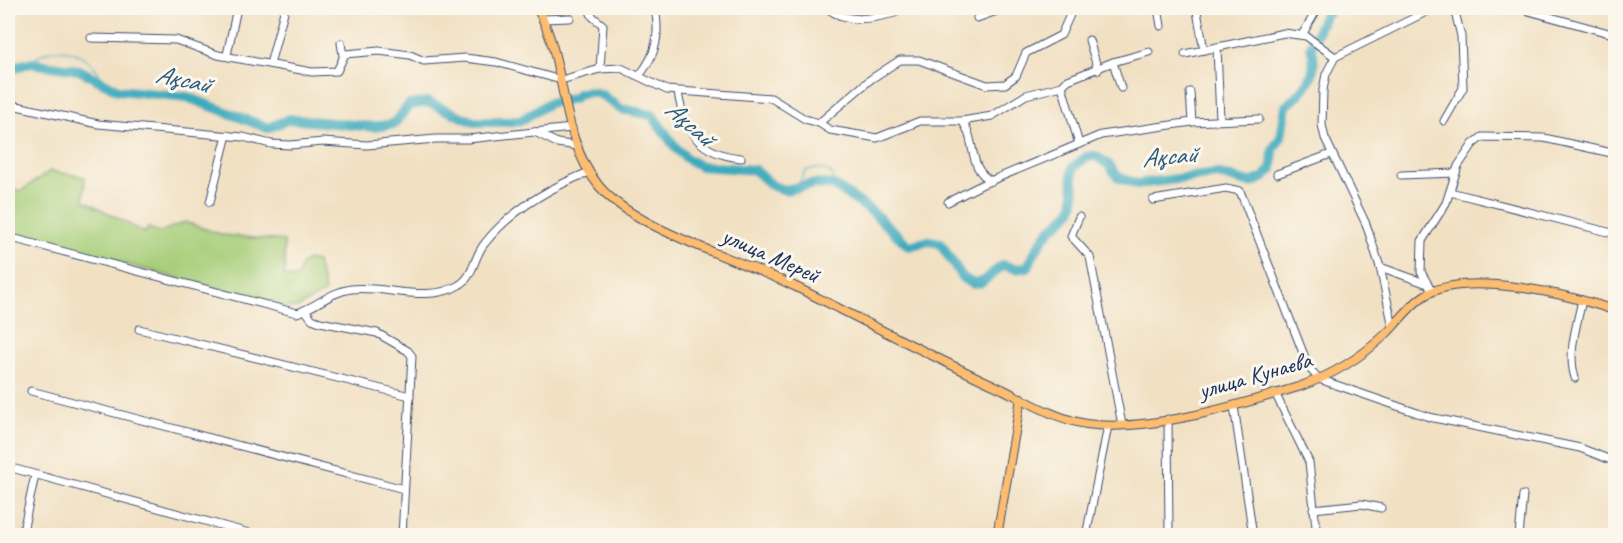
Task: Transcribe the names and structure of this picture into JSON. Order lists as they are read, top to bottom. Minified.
{"streets":{"main road":["улица Мерей","улица Кунаева"]},"crossings":[["улица Мерей","улица Кунаева"]],"water":["Ақсай"]}
